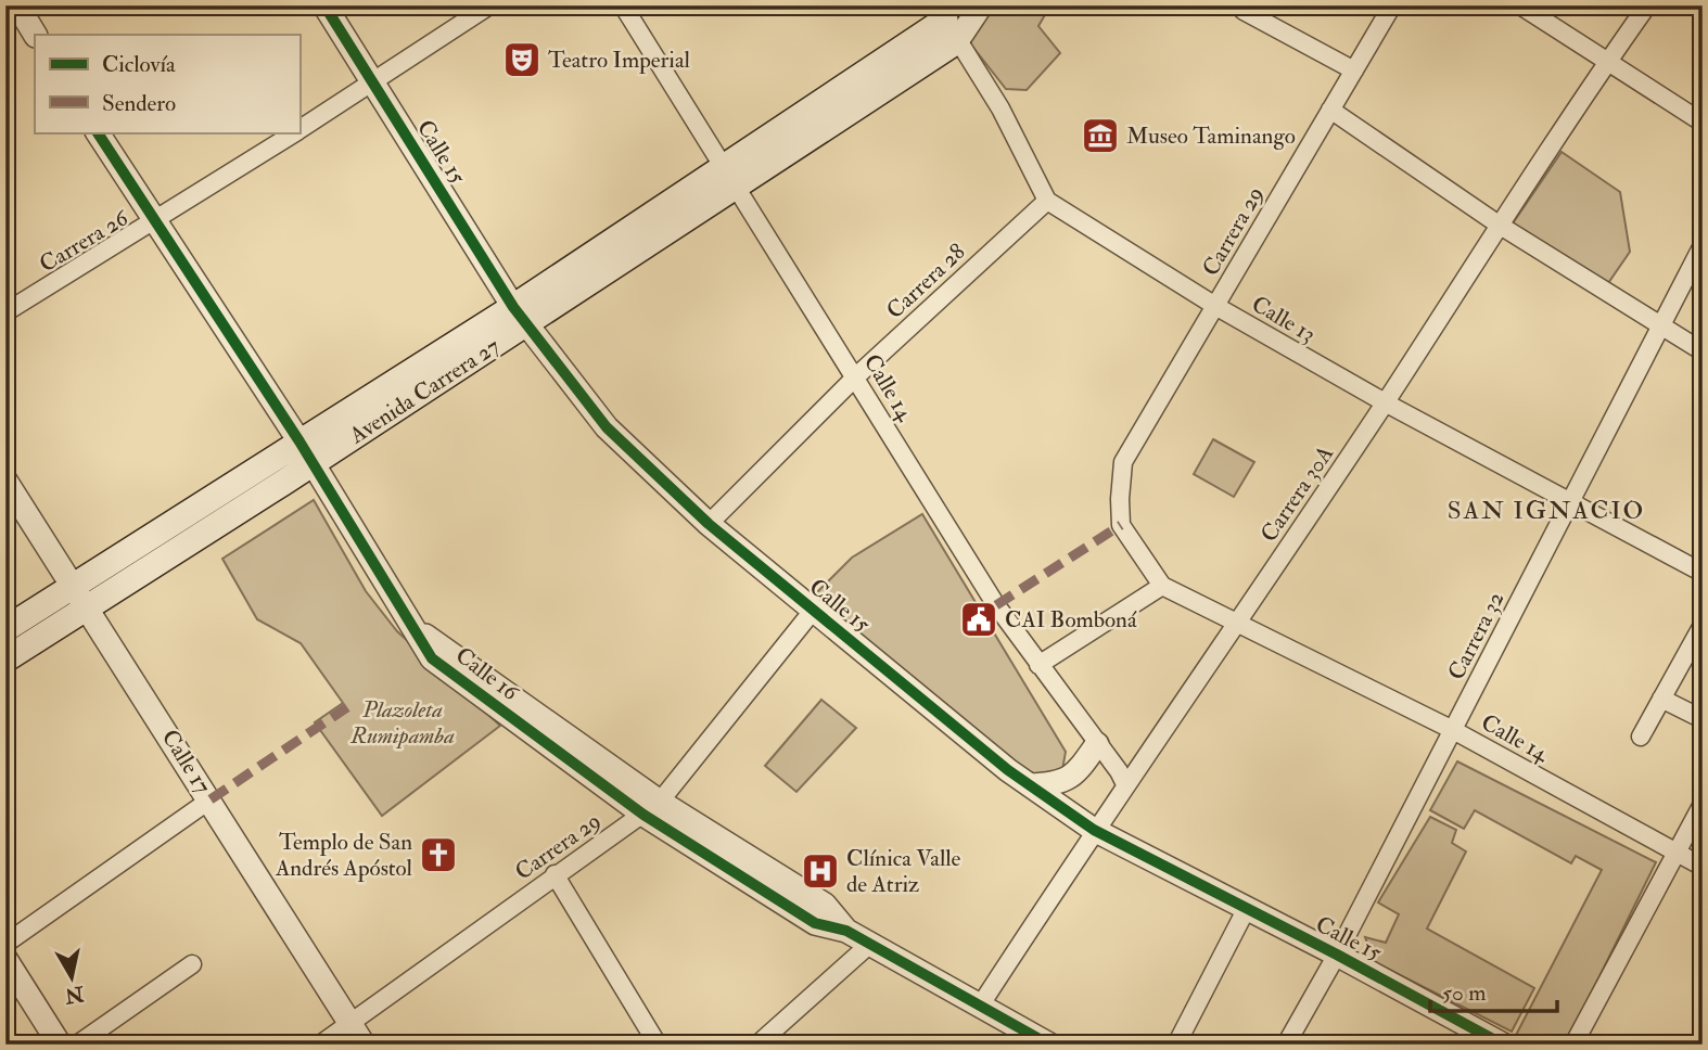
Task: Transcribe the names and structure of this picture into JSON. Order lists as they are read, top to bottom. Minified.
{"streets":{"main road":["Avenida Carrera 27"],"street":["Calle 15","Carrera 29","Carrera 26","Carrera 28","Calle 13","Calle 14","Carrera 30A","Carrera 32","Calle 16","Calle 17"]},"crossings":[["Calle 15","Carrera 29"],["Calle 15","Carrera 26"],["Calle 15","Carrera 28"],["Calle 15","Avenida Carrera 27"],["Calle 15","Carrera 30A"],["Calle 15","Carrera 32"],["Carrera 29","Calle 13"],["Carrera 29","Calle 14"],["Carrera 29","Calle 16"],["Carrera 29","Calle 17"],["Carrera 26","Calle 16"],["Carrera 28","Calle 13"],["Carrera 28","Calle 14"],["Calle 13","Carrera 30A"],["Calle 13","Carrera 32"],["Calle 14","Avenida Carrera 27"],["Calle 14","Carrera 30A"],["Calle 14","Carrera 32"],["Avenida Carrera 27","Calle 16"],["Avenida Carrera 27","Calle 17"],["Carrera 30A","Calle 16"]],"districts":["SAN IGNACIO"],"parks":["Plazoleta Rumipamba"],"places":{"theatre":["Teatro Imperial"],"museum":["Museo Taminango"],"public building":["CAI Bomboná"],"church":["Templo de San Andrés Apóstol"],"hospital":["Clínica Valle de Atriz"]},"legend":["Ciclovía","Sendero"],"scale_bar":"50 m","north":"bottom"}
